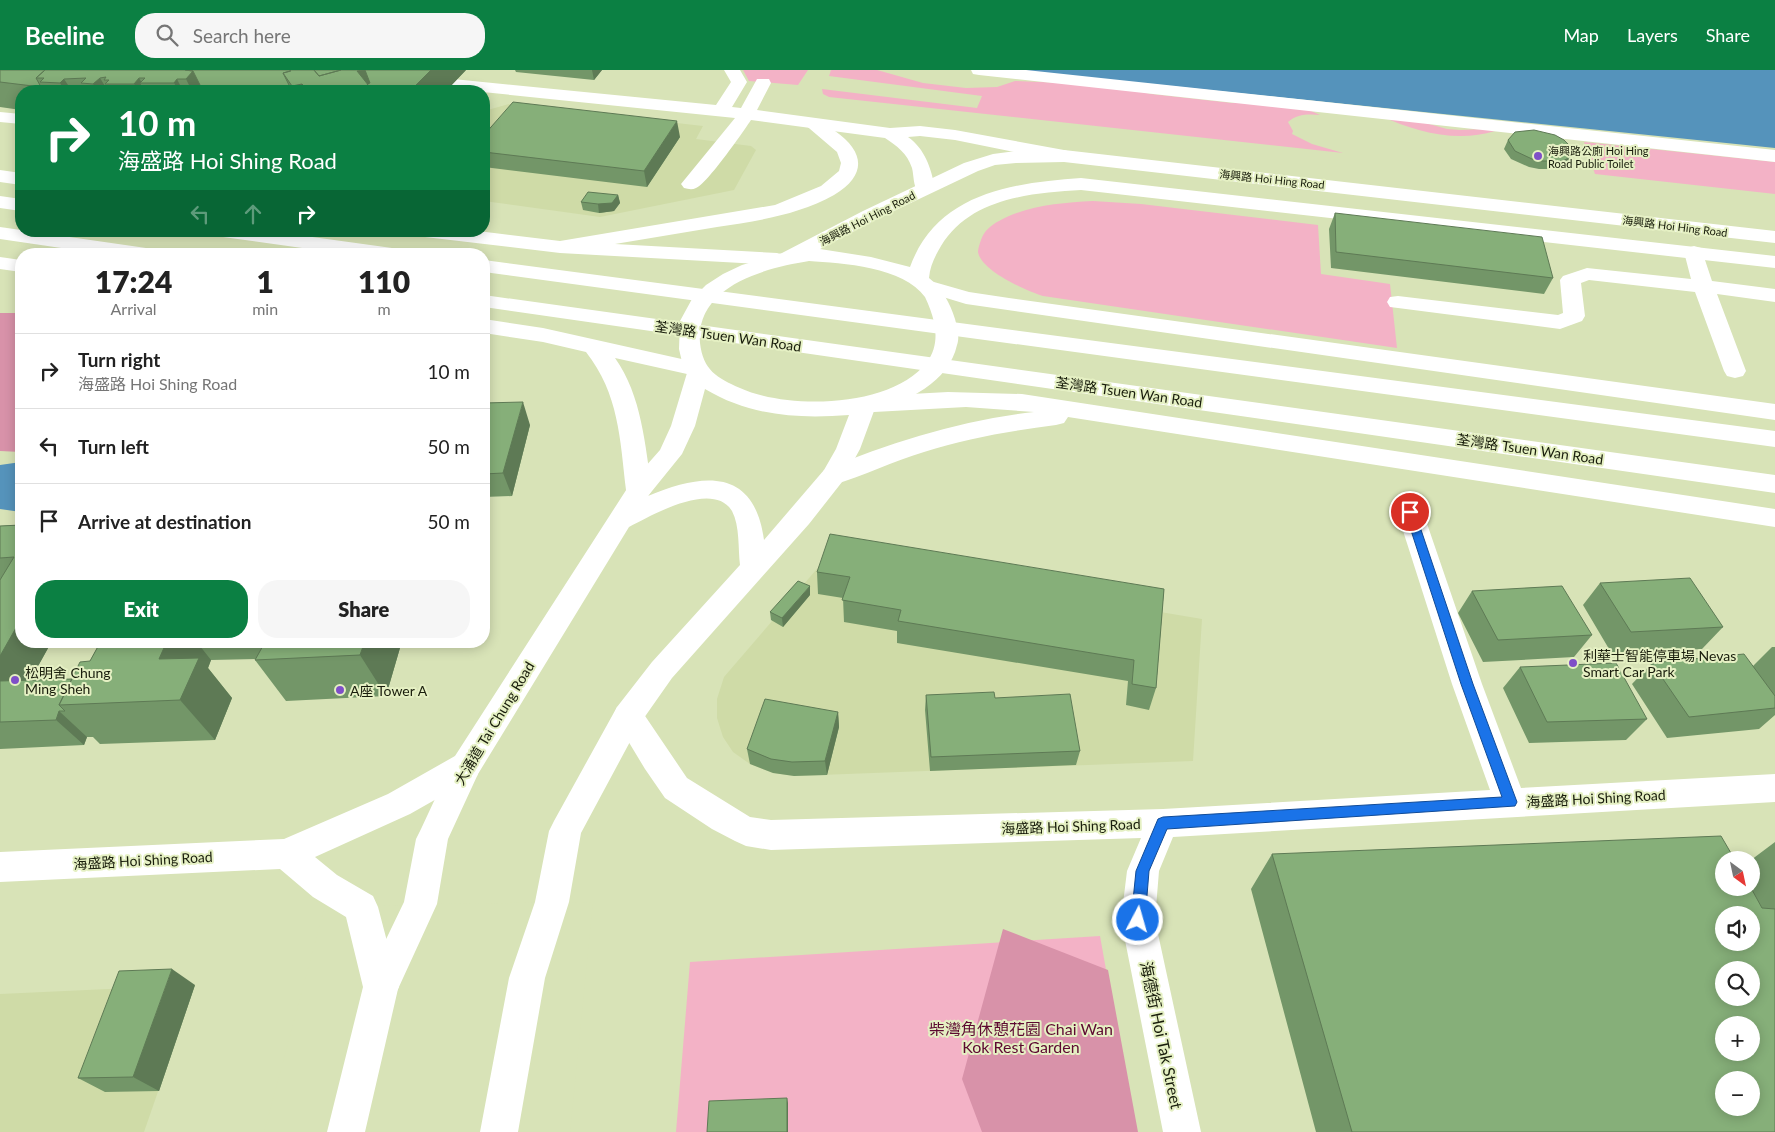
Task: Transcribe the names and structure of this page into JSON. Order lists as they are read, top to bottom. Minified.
{"streets":{"main road":["海興路 Hoi Hing Road","荃灣路 Tsuen Wan Road","大涌道 Tai Chung Road","海盛路 Hoi Shing Road","海德街 Hoi Tak Street"]},"crossings":[["大涌道 Tai Chung Road","海盛路 Hoi Shing Road"],["海盛路 Hoi Shing Road","海德街 Hoi Tak Street"]],"parks":["柴灣角休憩花園 Chai Wan Kok Rest Garden"],"places":["海興路公廁 Hoi Hing Road Public Toilet","利華士智能停車場 Nevas Smart Car Park","松明舍 Chung Ming Sheh","A座 Tower A"],"north":"bottom right","page":{"header":"Beeline","search":"Search here","nav":["Map","Layers","Share"],"turn":["10 m","海盛路 Hoi Shing Road"],"eta":["17:24","Arrival","1","min","110","m"],"list":[{"name":"Turn right","note":"海盛路 Hoi Shing Road","value":"10 m"},{"name":"Turn left","value":"50 m"},{"name":"Arrive at destination","value":"50 m"}],"buttons":["Exit","Share"],"map_buttons":["+","−"]}}
